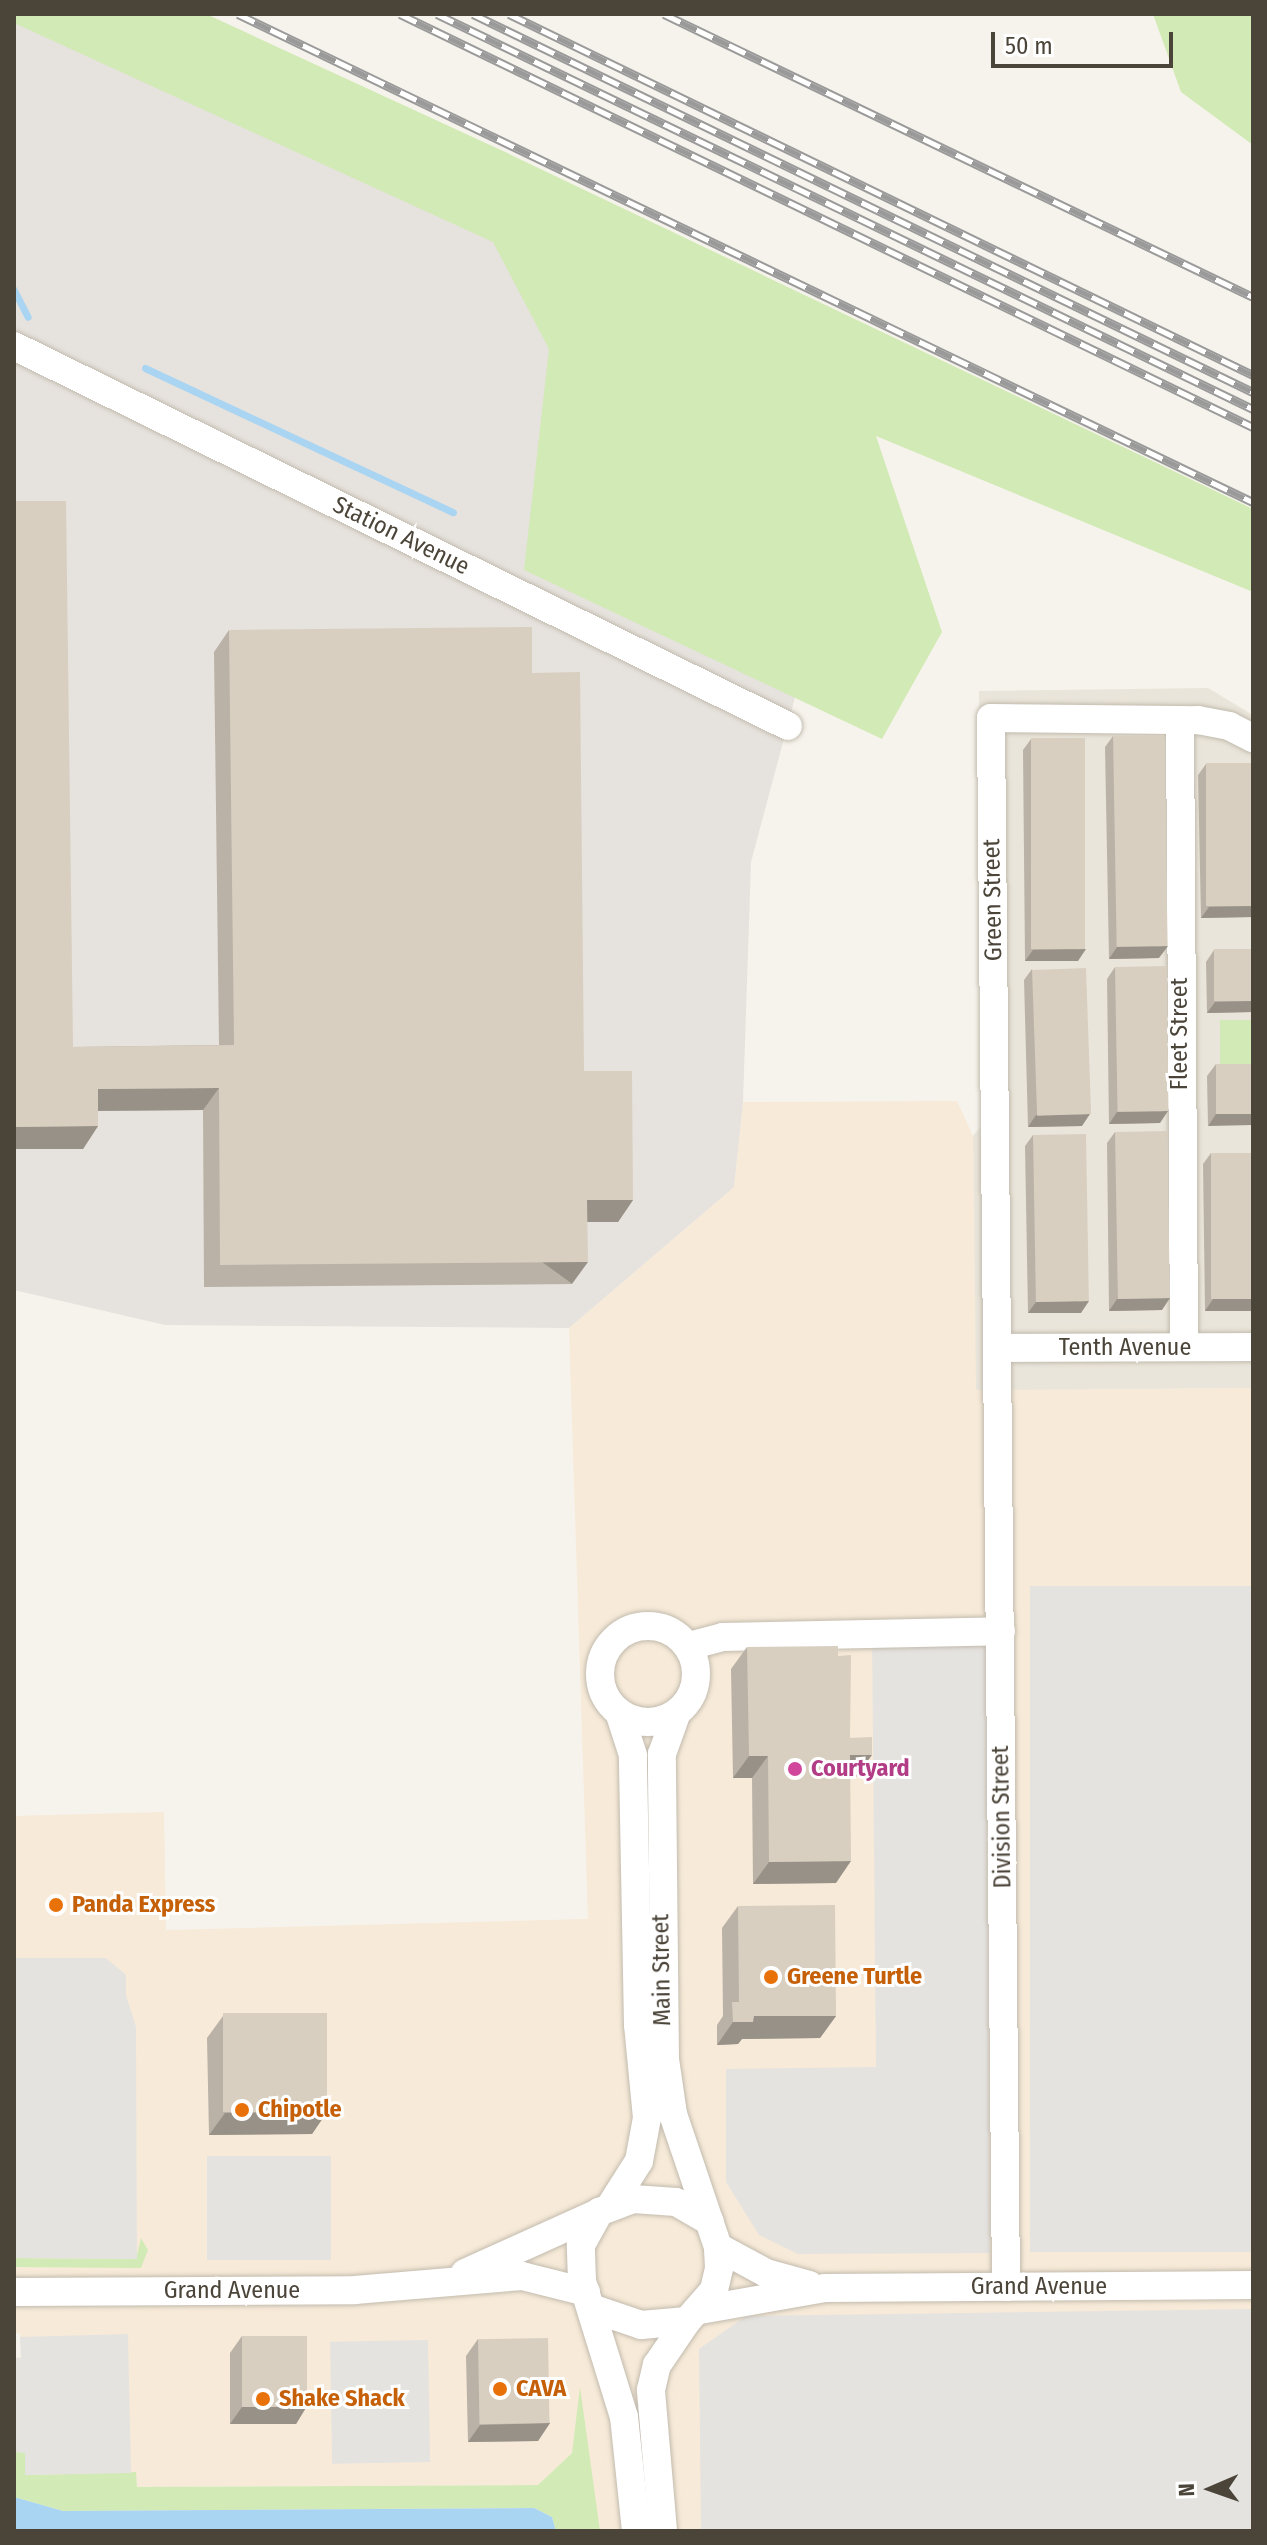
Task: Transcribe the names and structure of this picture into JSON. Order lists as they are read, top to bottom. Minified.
{"streets":{"street":["Station Avenue","Green Street","Fleet Street","Tenth Avenue","Division Street","Main Street","Grand Avenue"]},"crossings":[["Green Street","Fleet Street"],["Green Street","Tenth Avenue"],["Green Street","Division Street"],["Fleet Street","Tenth Avenue"],["Tenth Avenue","Division Street"],["Division Street","Grand Avenue"],["Main Street","Grand Avenue"]],"places":["Courtyard","Panda Express","Greene Turtle","Chipotle","CAVA","Shake Shack"],"scale_bar":"50 m","north":"left"}
